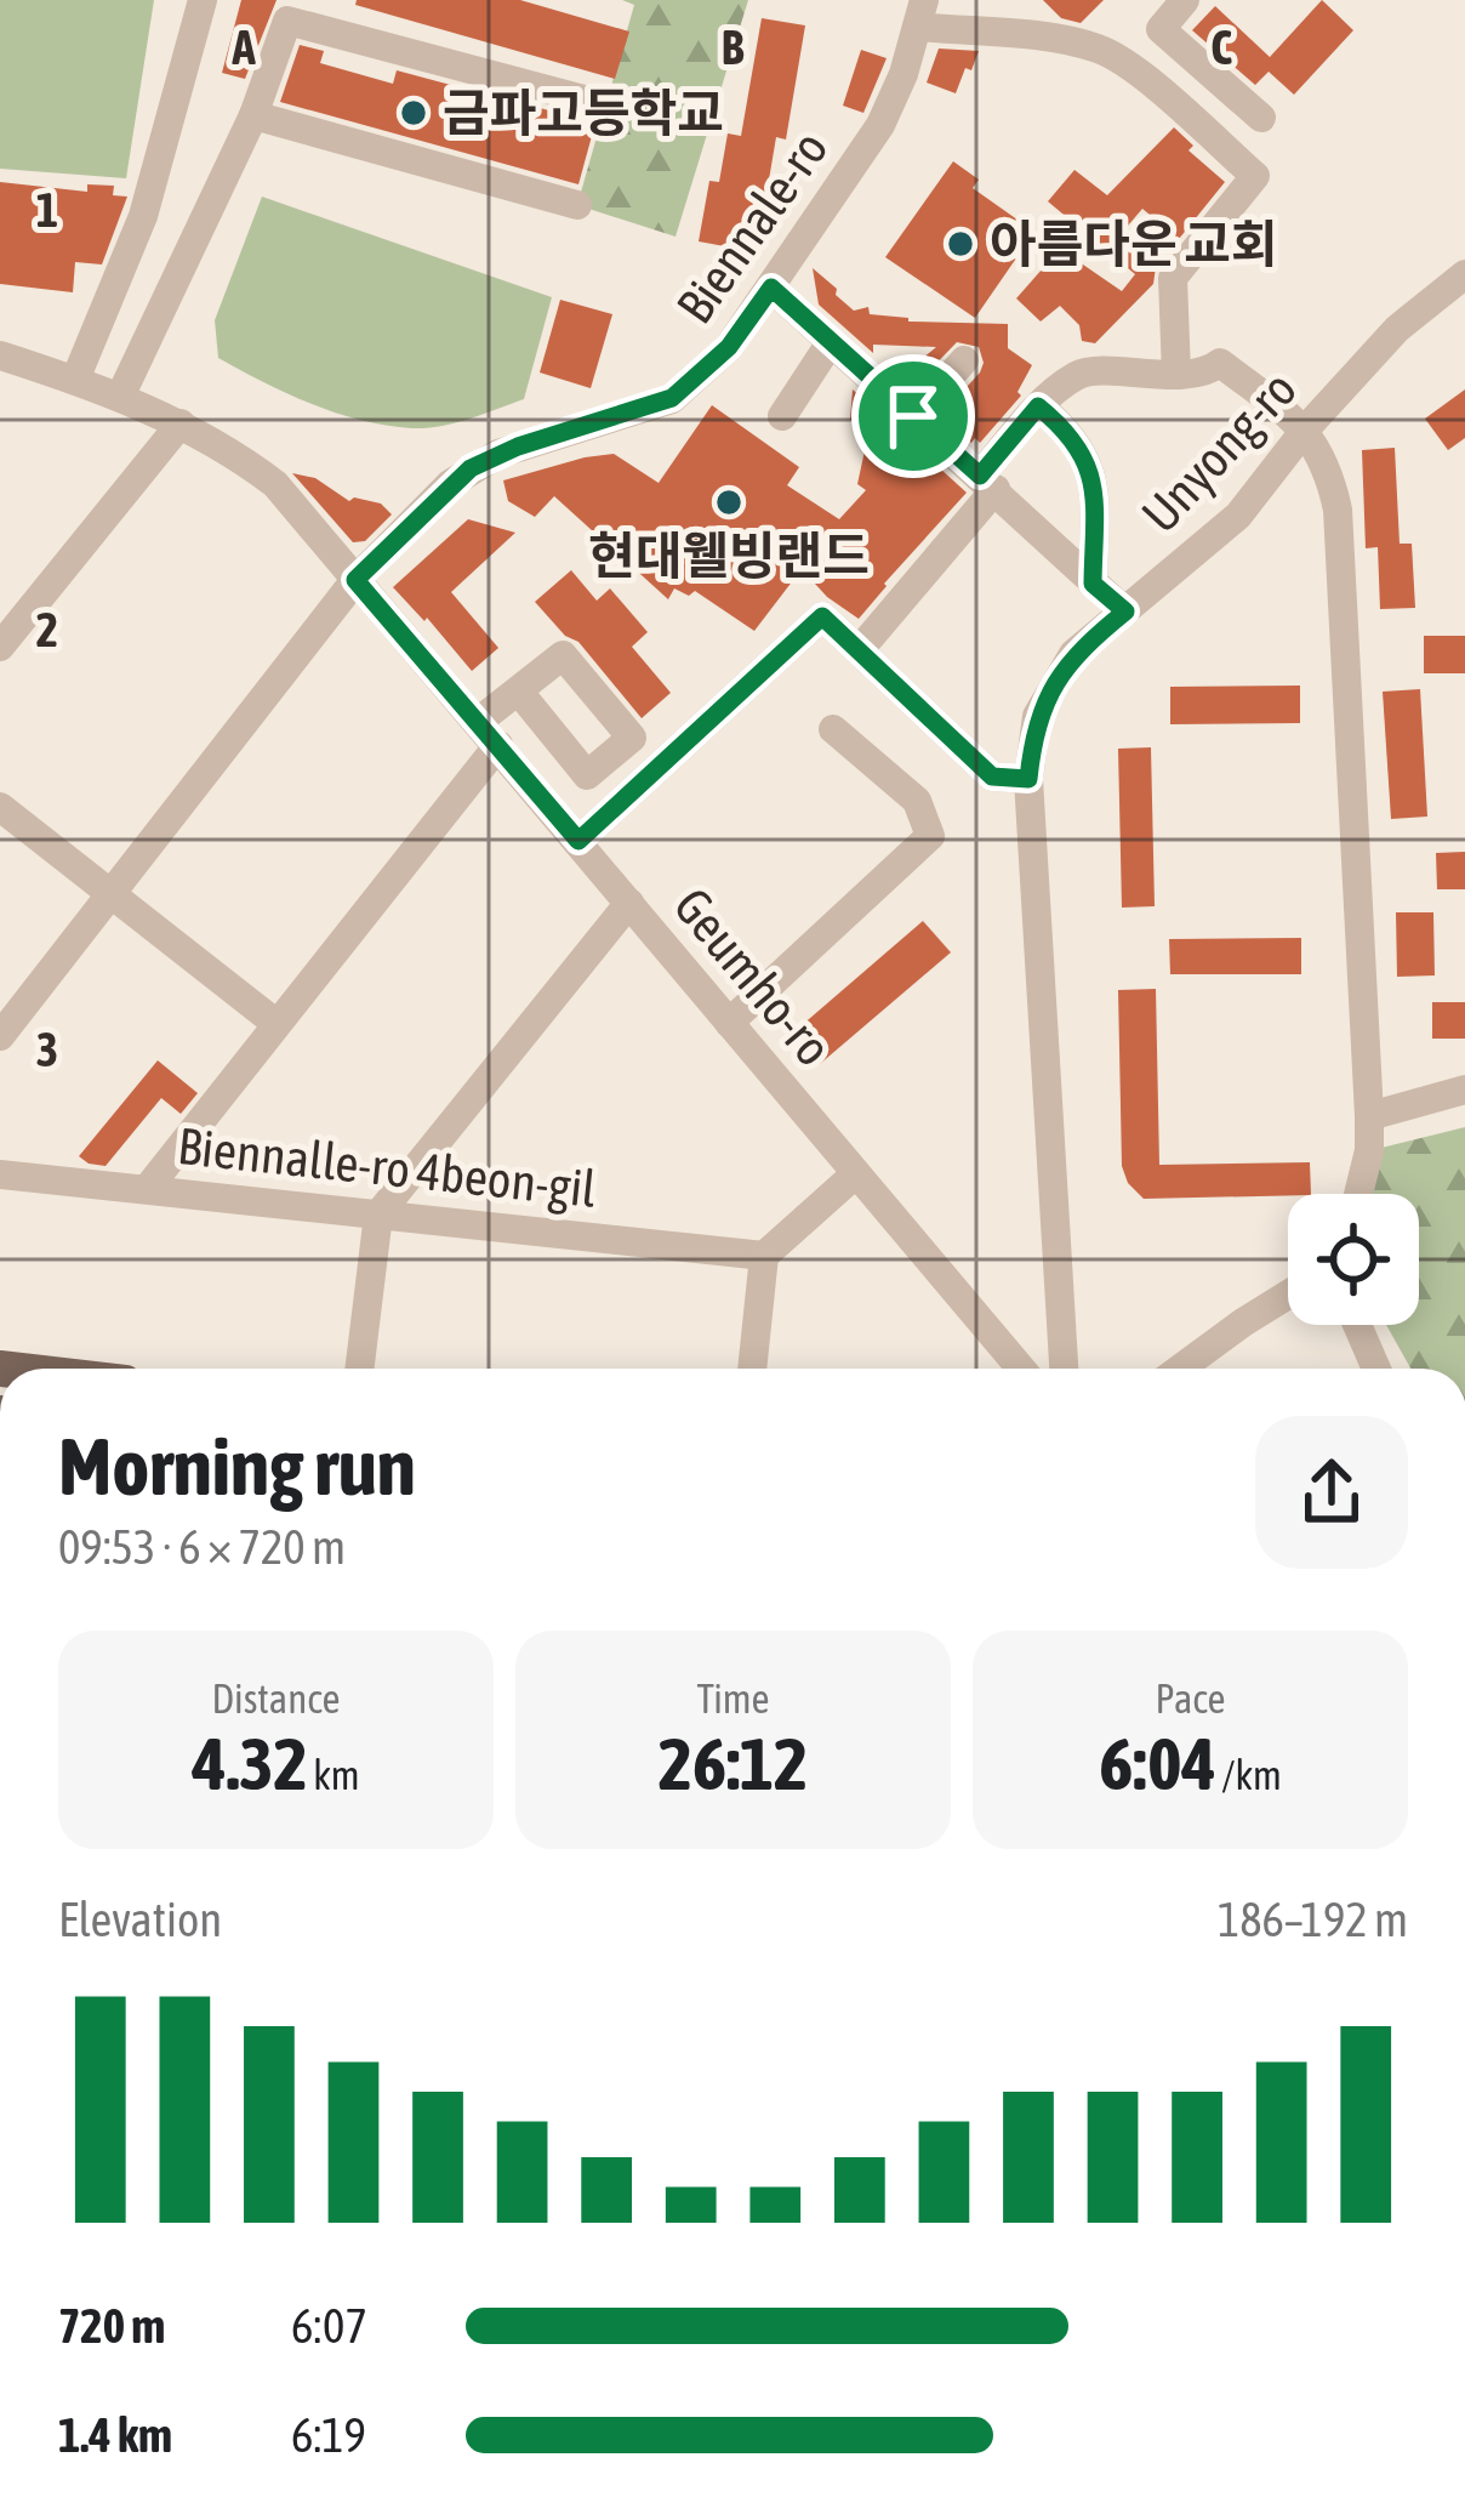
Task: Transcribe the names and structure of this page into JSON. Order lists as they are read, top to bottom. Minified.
{"streets":{"street":["Biennale-ro","Unyong-ro","Geumho-ro","Biennalle-ro 4beon-gil"]},"crossings":[["Biennale-ro","Geumho-ro"]],"places":["금파고등학교","아름다운 교회","현대웰빙랜드"],"page":{"heading":["Morning run","09:53 · 6 × 720 m"],"stats":[["Distance","4.32 km"],["Time","26:12"],["Pace","6:04 /km"]],"chart":["Elevation","186–192 m"],"list":[{"name":"720 m","note":"6:07"},{"name":"1.4 km","note":"6:19"}]},"grid":{"columns":["A","B","C"],"rows":["1","2","3"]}}
